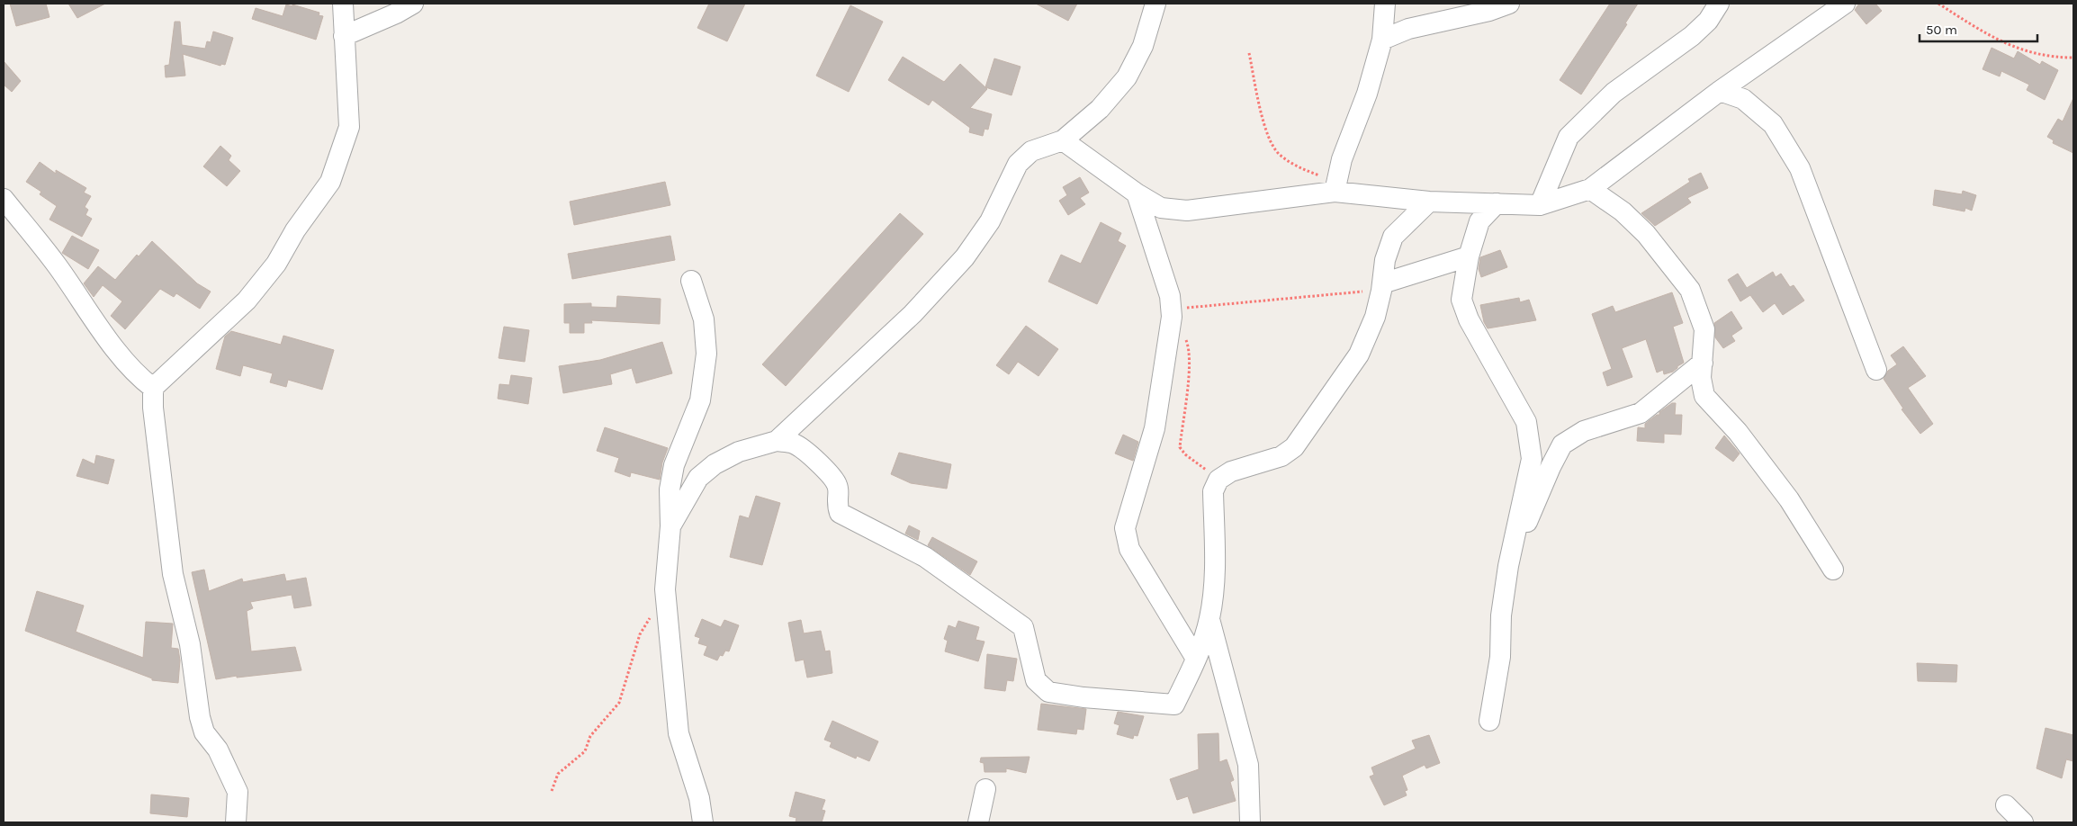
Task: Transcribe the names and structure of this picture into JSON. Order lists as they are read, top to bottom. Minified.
{"scale_bar":"50 m"}
